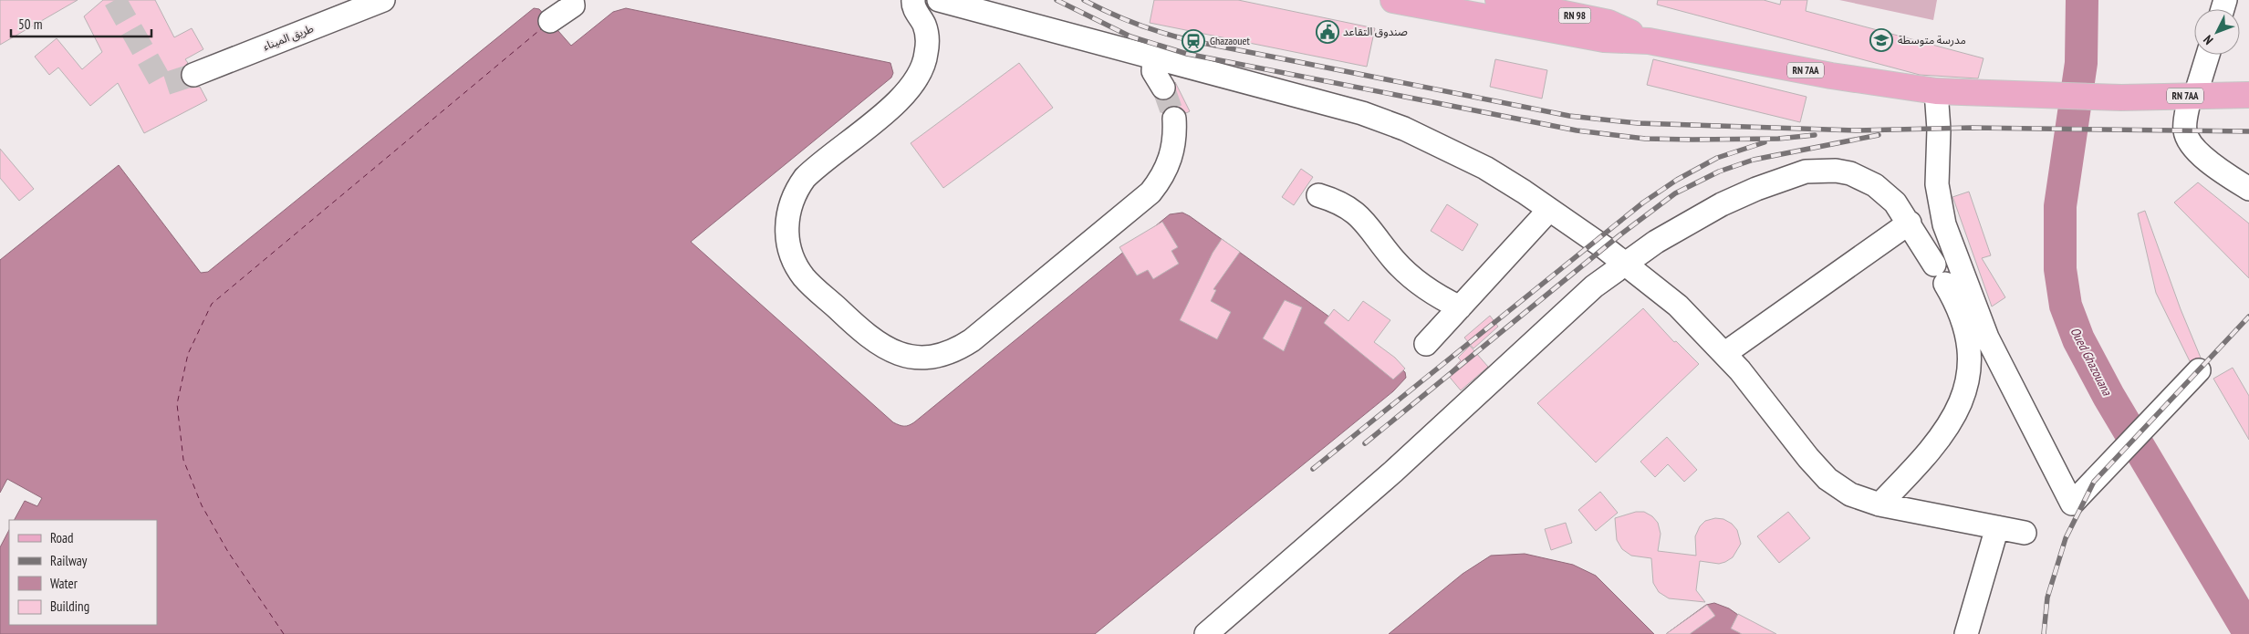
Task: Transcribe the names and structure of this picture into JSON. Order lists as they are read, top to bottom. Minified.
{"streets":{"main road":["RN 98","RN 7AA"],"street":["طريق الميناء"]},"crossings":[["RN 98","RN 7AA"]],"water":["Oued Ghazouana"],"places":{"public building":["صندوق التقاعد"],"school or university":["مدرسة متوسطة"],"station":["Ghazaouet"]},"legend":["Road","Railway","Water","Building"],"scale_bar":"50 m","north":"bottom left"}
